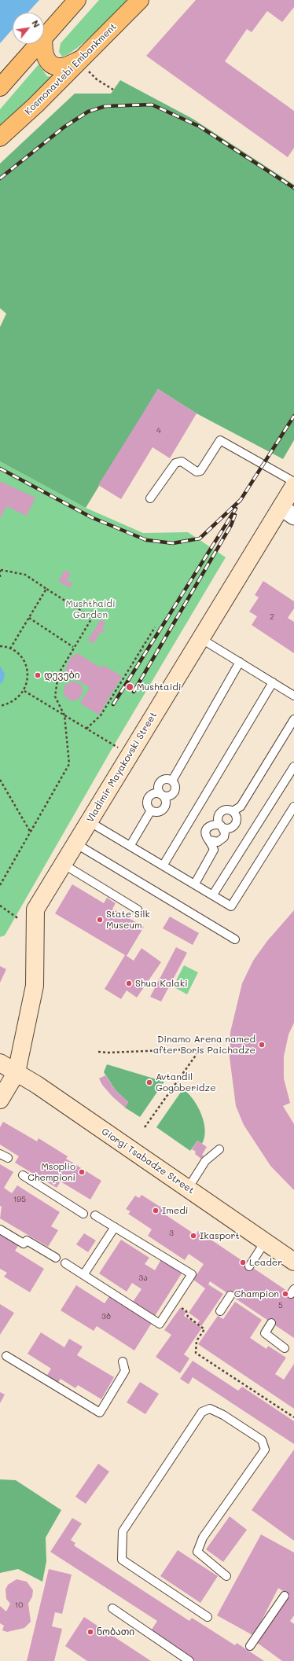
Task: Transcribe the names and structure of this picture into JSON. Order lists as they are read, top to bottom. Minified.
{"streets":{"main road":["Kosmonavtebi Embankment"],"street":["Vladimir Mayakovski Street","Giorgi Tsabadze Street"]},"crossings":[["Vladimir Mayakovski Street","Giorgi Tsabadze Street"]],"parks":["Mushthaidi Garden"],"places":["დევები","Mushtaidi","State Silk Museum","Shua Kalaki","Dinamo Arena named after Boris Paichadze","Avtandil Gogoberidze","Msoplio Chempioni","Imedi","Ikasport","Leader","Champion","ნობათი"],"house_numbers":["4","2","195","3","3ა","5","3ბ","10"],"north":"top right"}
